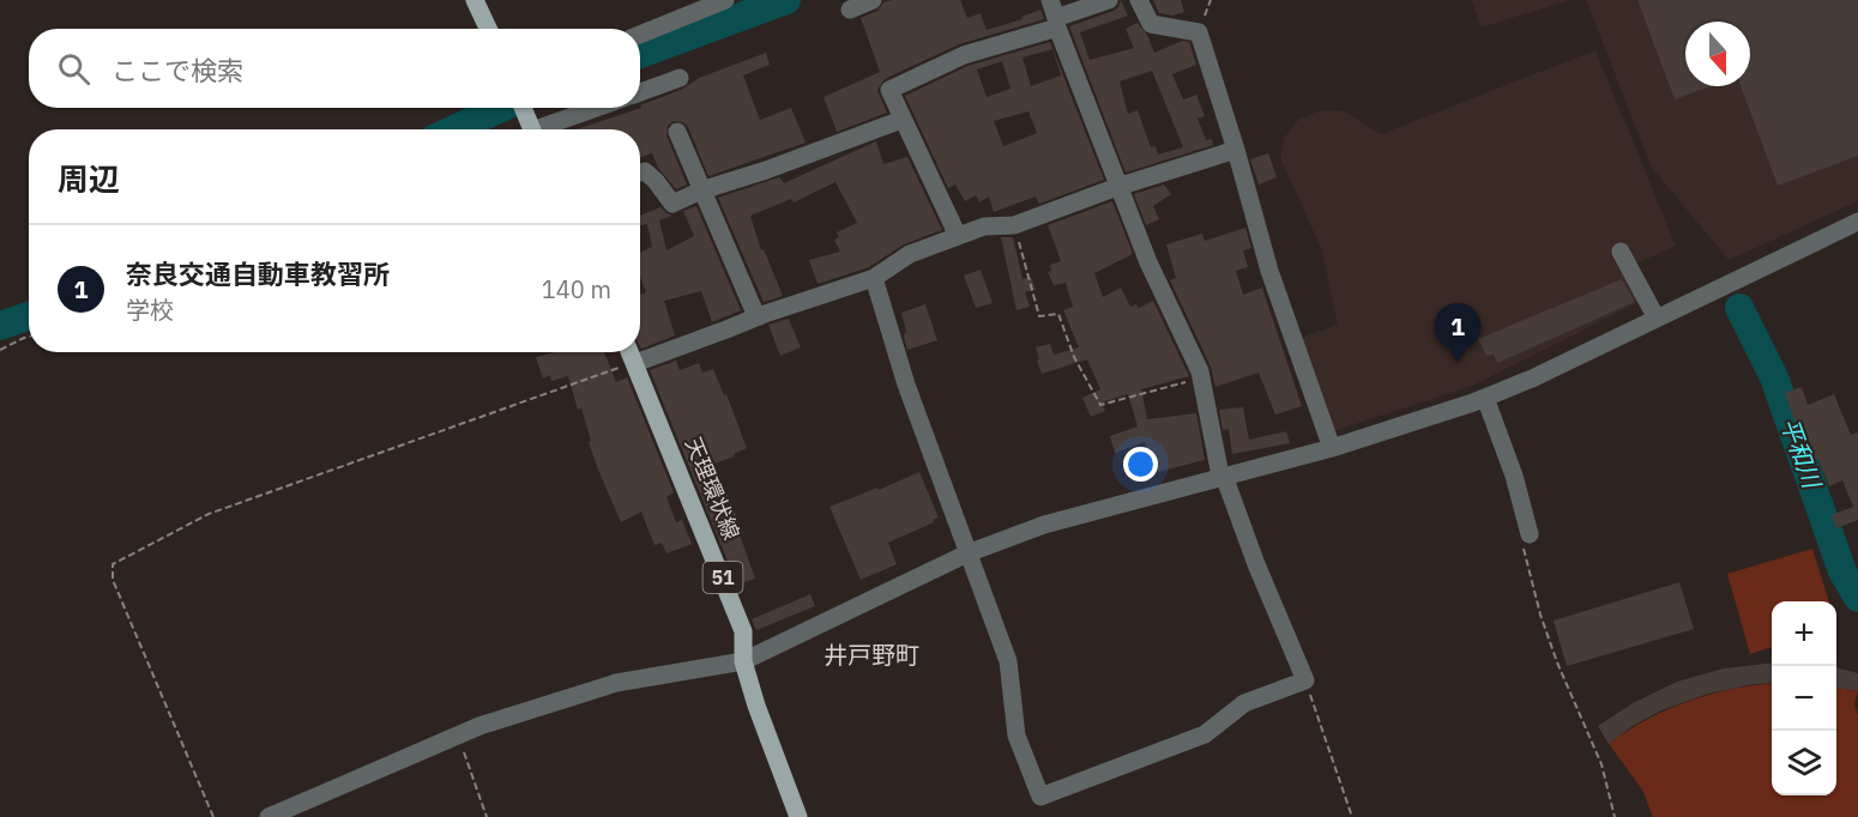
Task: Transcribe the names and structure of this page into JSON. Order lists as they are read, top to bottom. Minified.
{"streets":{"main road":["天理環状線","51"]},"districts":["井戸野町"],"water":["平和川"],"north":"bottom","page":{"search":"ここで検索","heading":"周辺","list":[{"mark":"1","name":"奈良交通自動車教習所","note":"学校","value":"140 m"}],"pins":"1","map_buttons":["+","−"]}}
